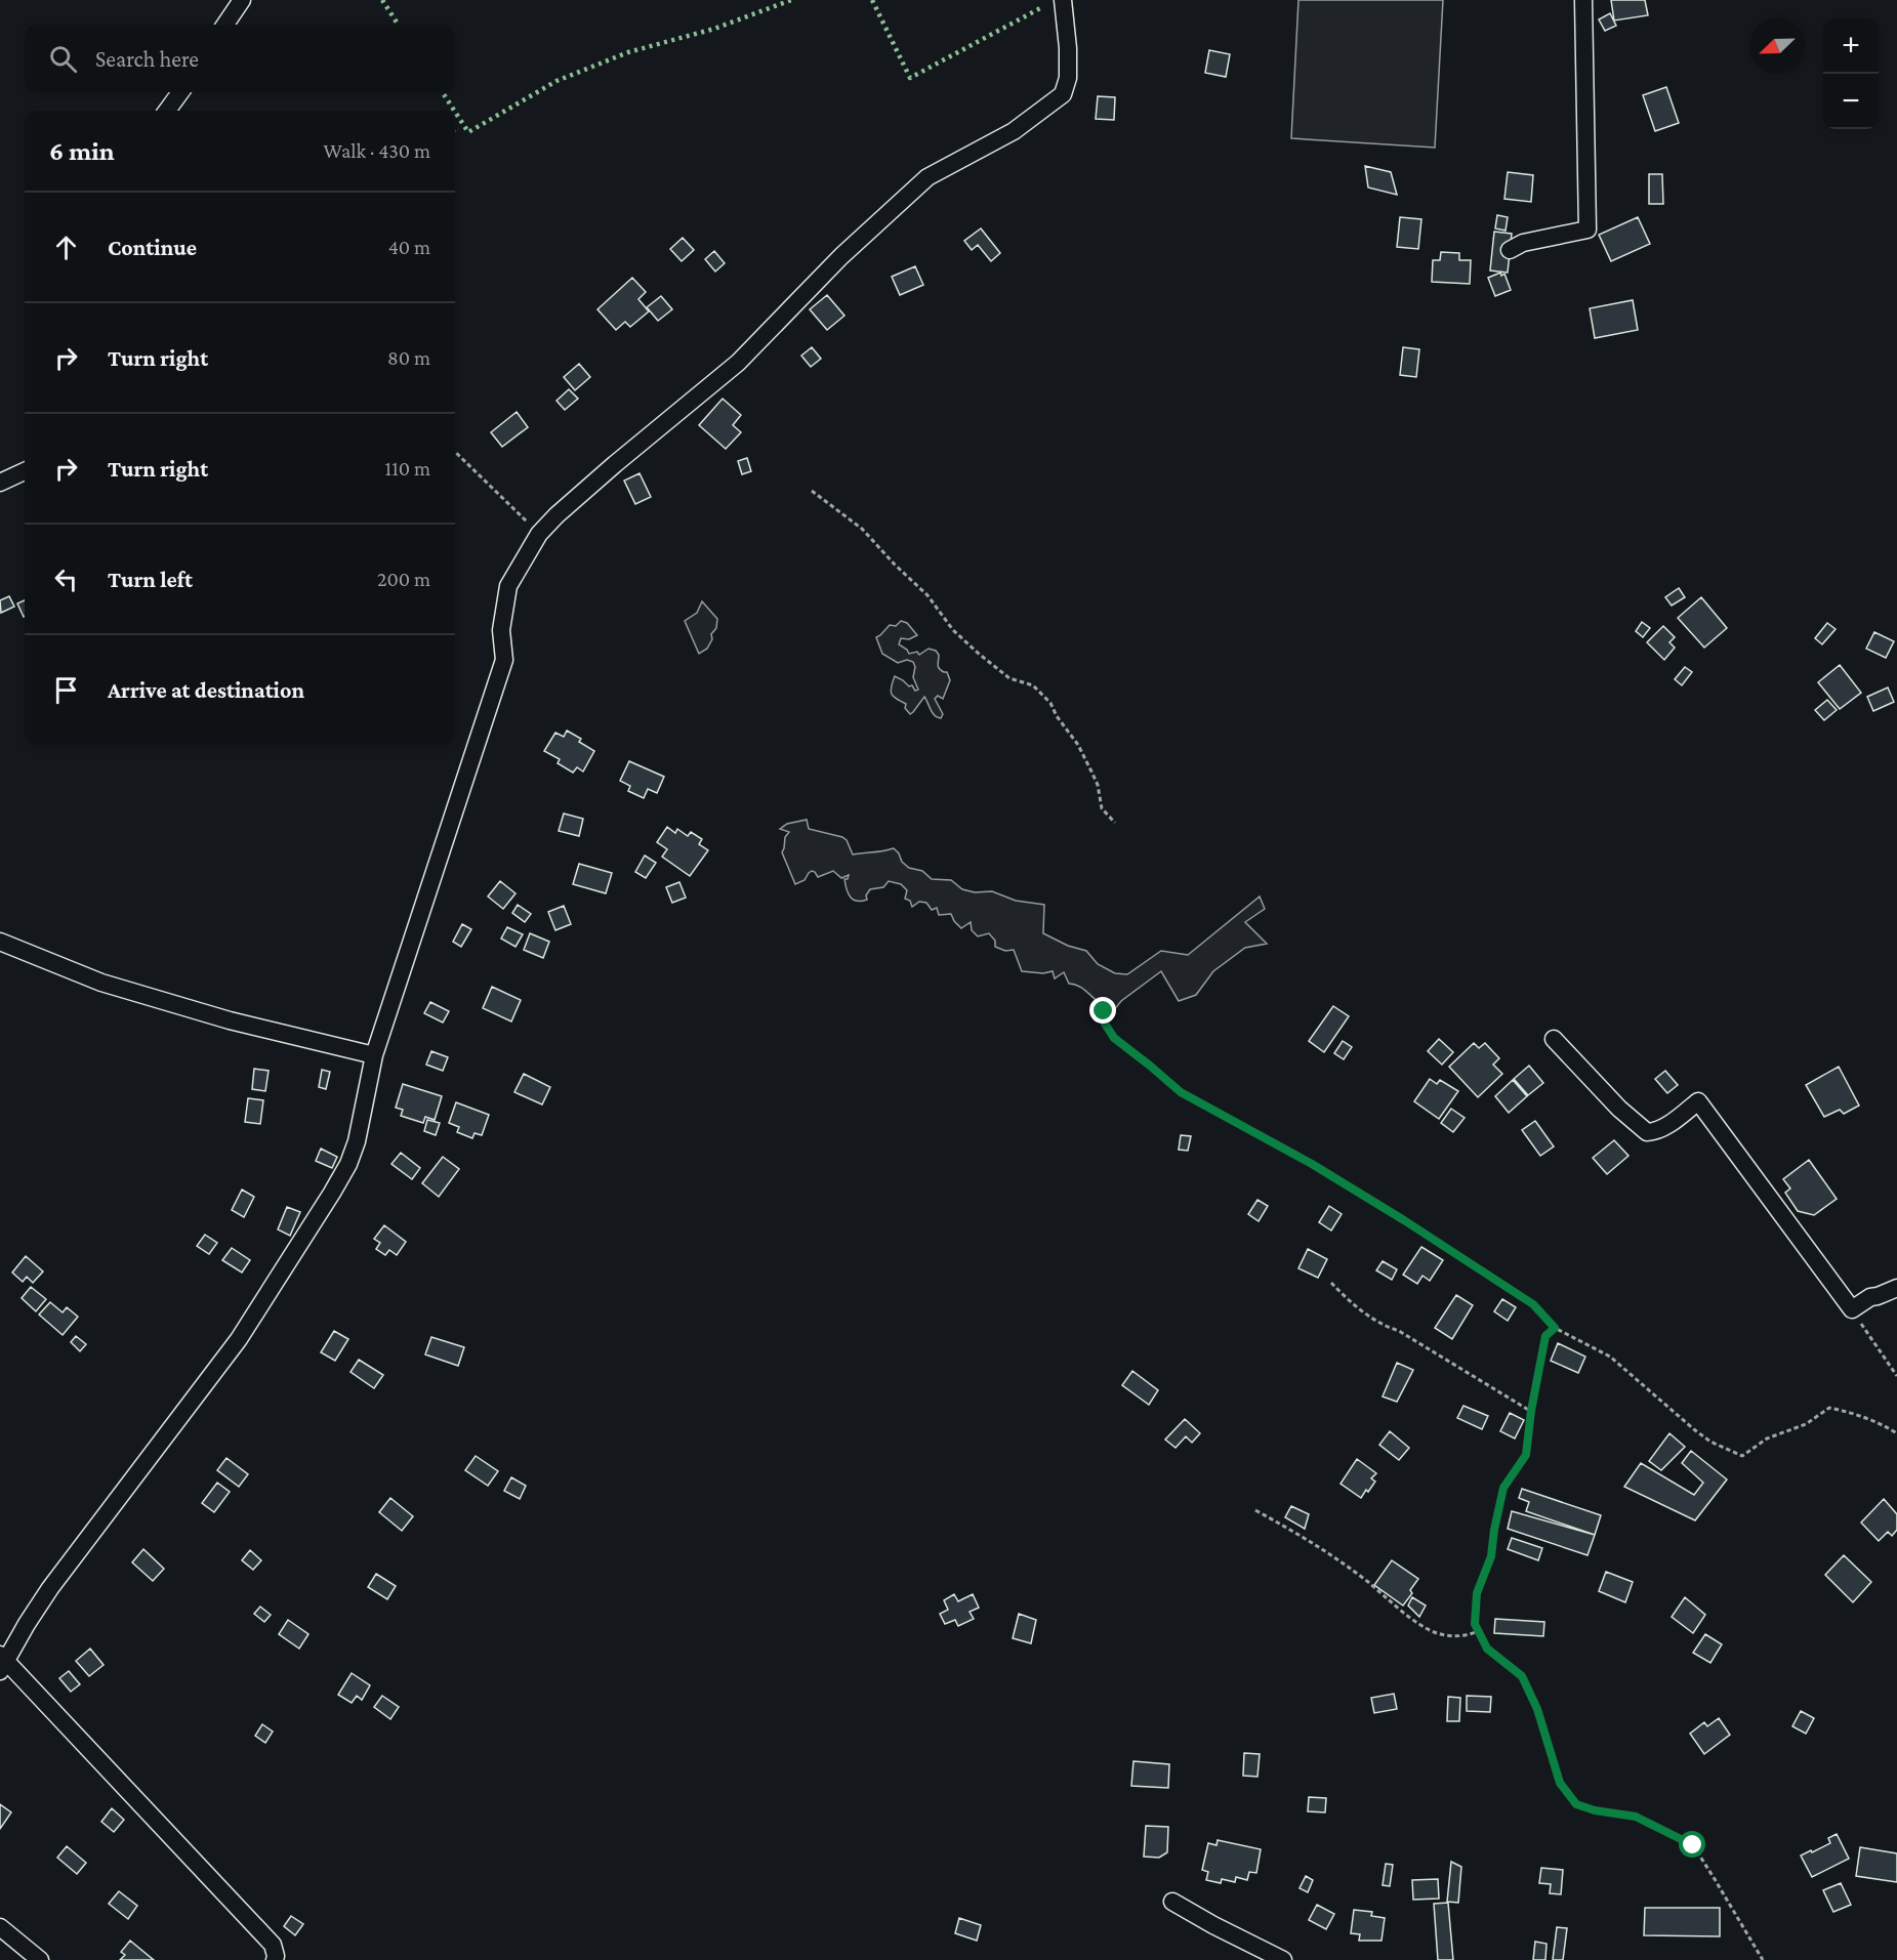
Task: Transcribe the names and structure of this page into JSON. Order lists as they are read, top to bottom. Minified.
{"north":"bottom left","page":{"map_buttons":["+","−"],"search":"Search here","heading":["6 min","Walk · 430 m"],"list":[["Continue","40 m"],["Turn right","80 m"],["Turn right","110 m"],["Turn left","200 m"],"Arrive at destination"]}}
